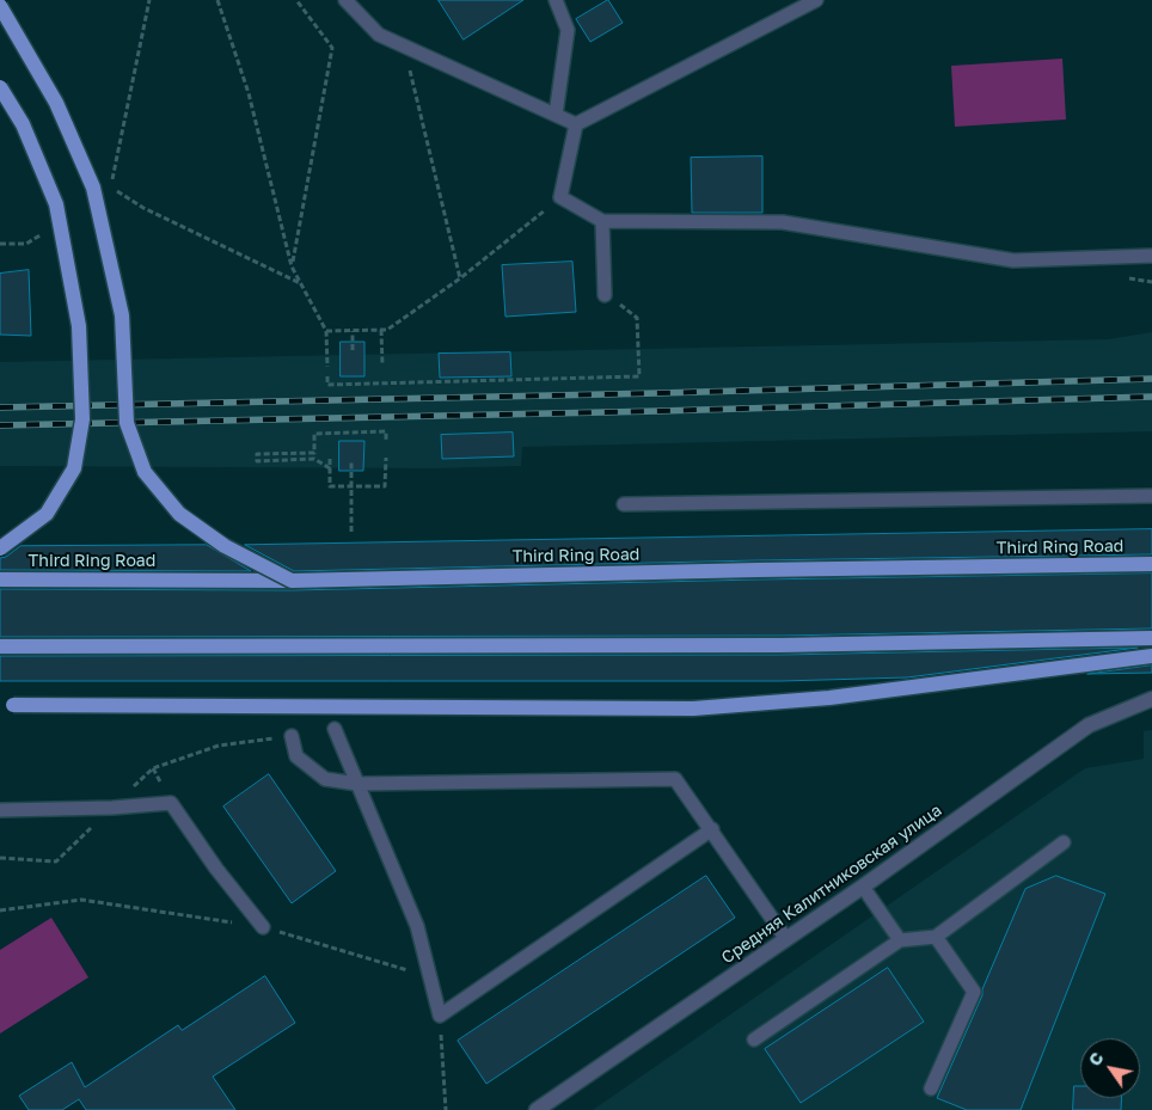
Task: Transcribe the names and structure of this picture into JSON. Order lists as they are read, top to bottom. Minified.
{"streets":{"main road":["Third Ring Road"],"street":["Средняя Калитниковская улица"]},"north":"top left"}
